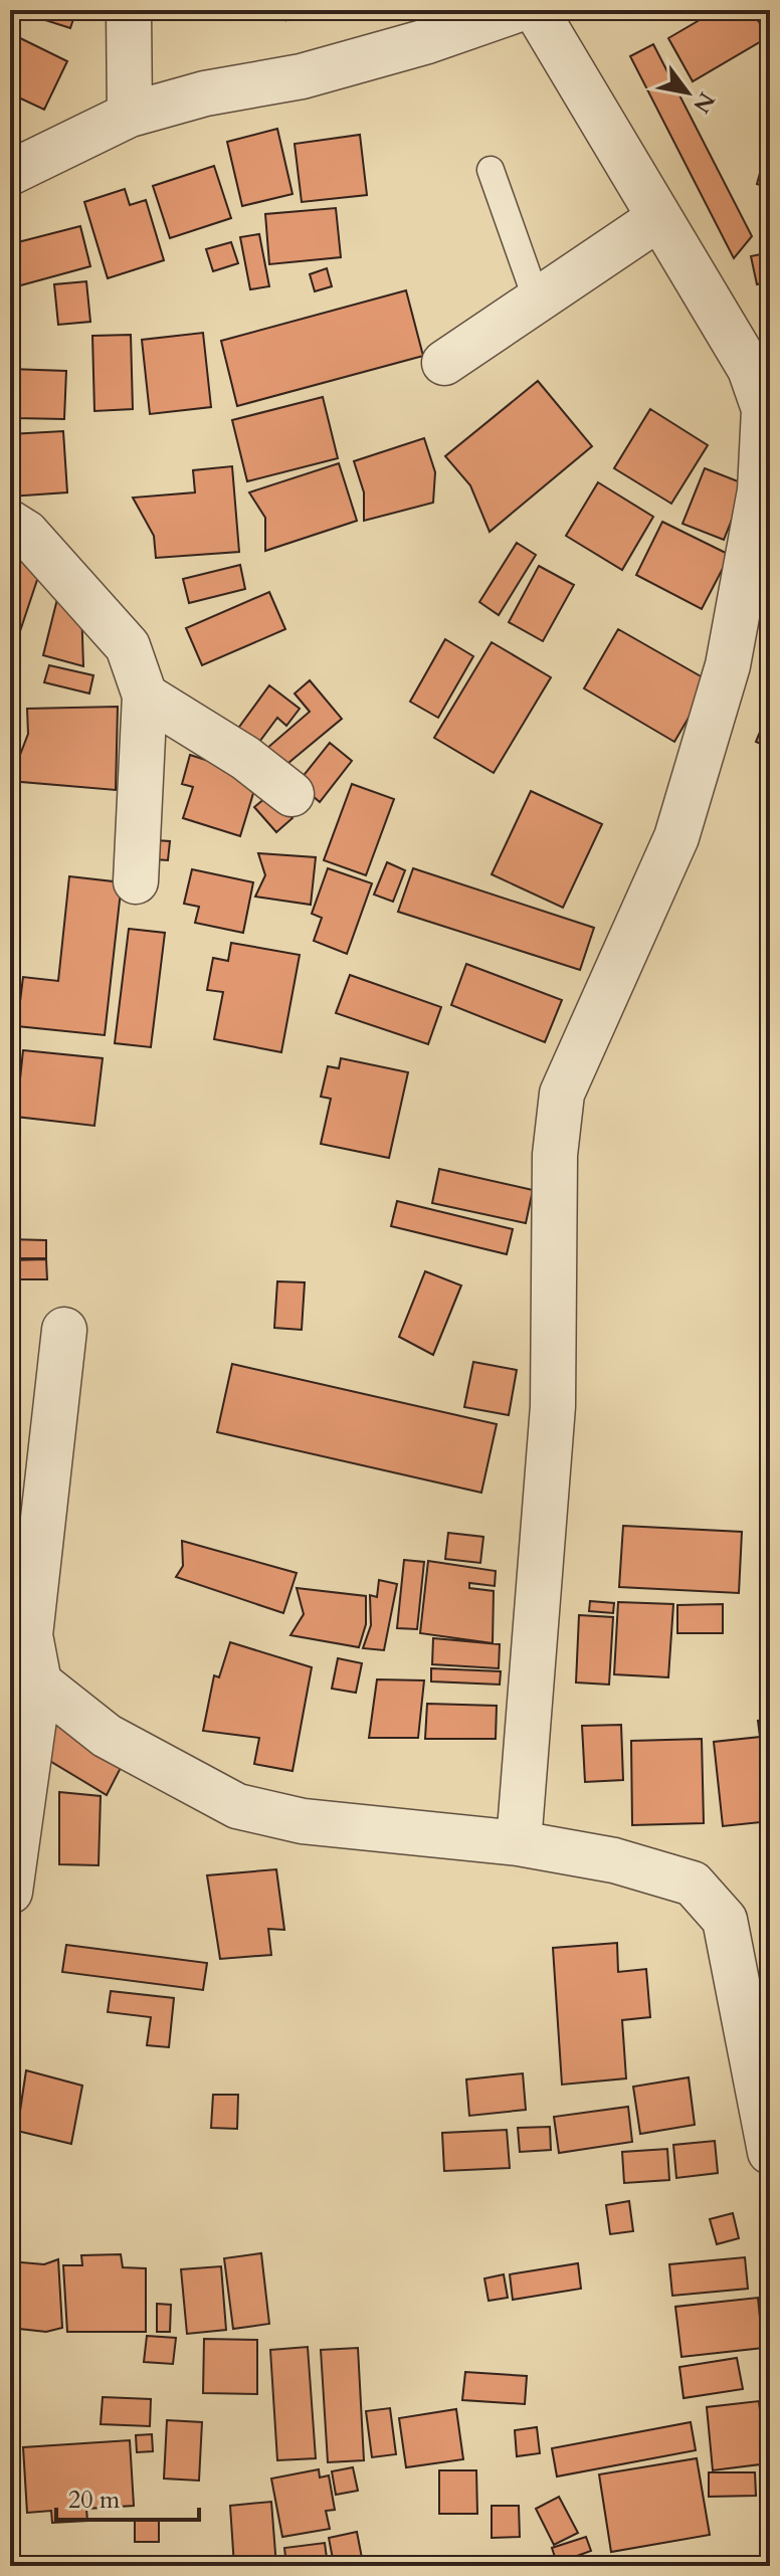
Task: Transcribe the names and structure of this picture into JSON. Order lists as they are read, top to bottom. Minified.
{"scale_bar":"20 m","north":"bottom right"}
